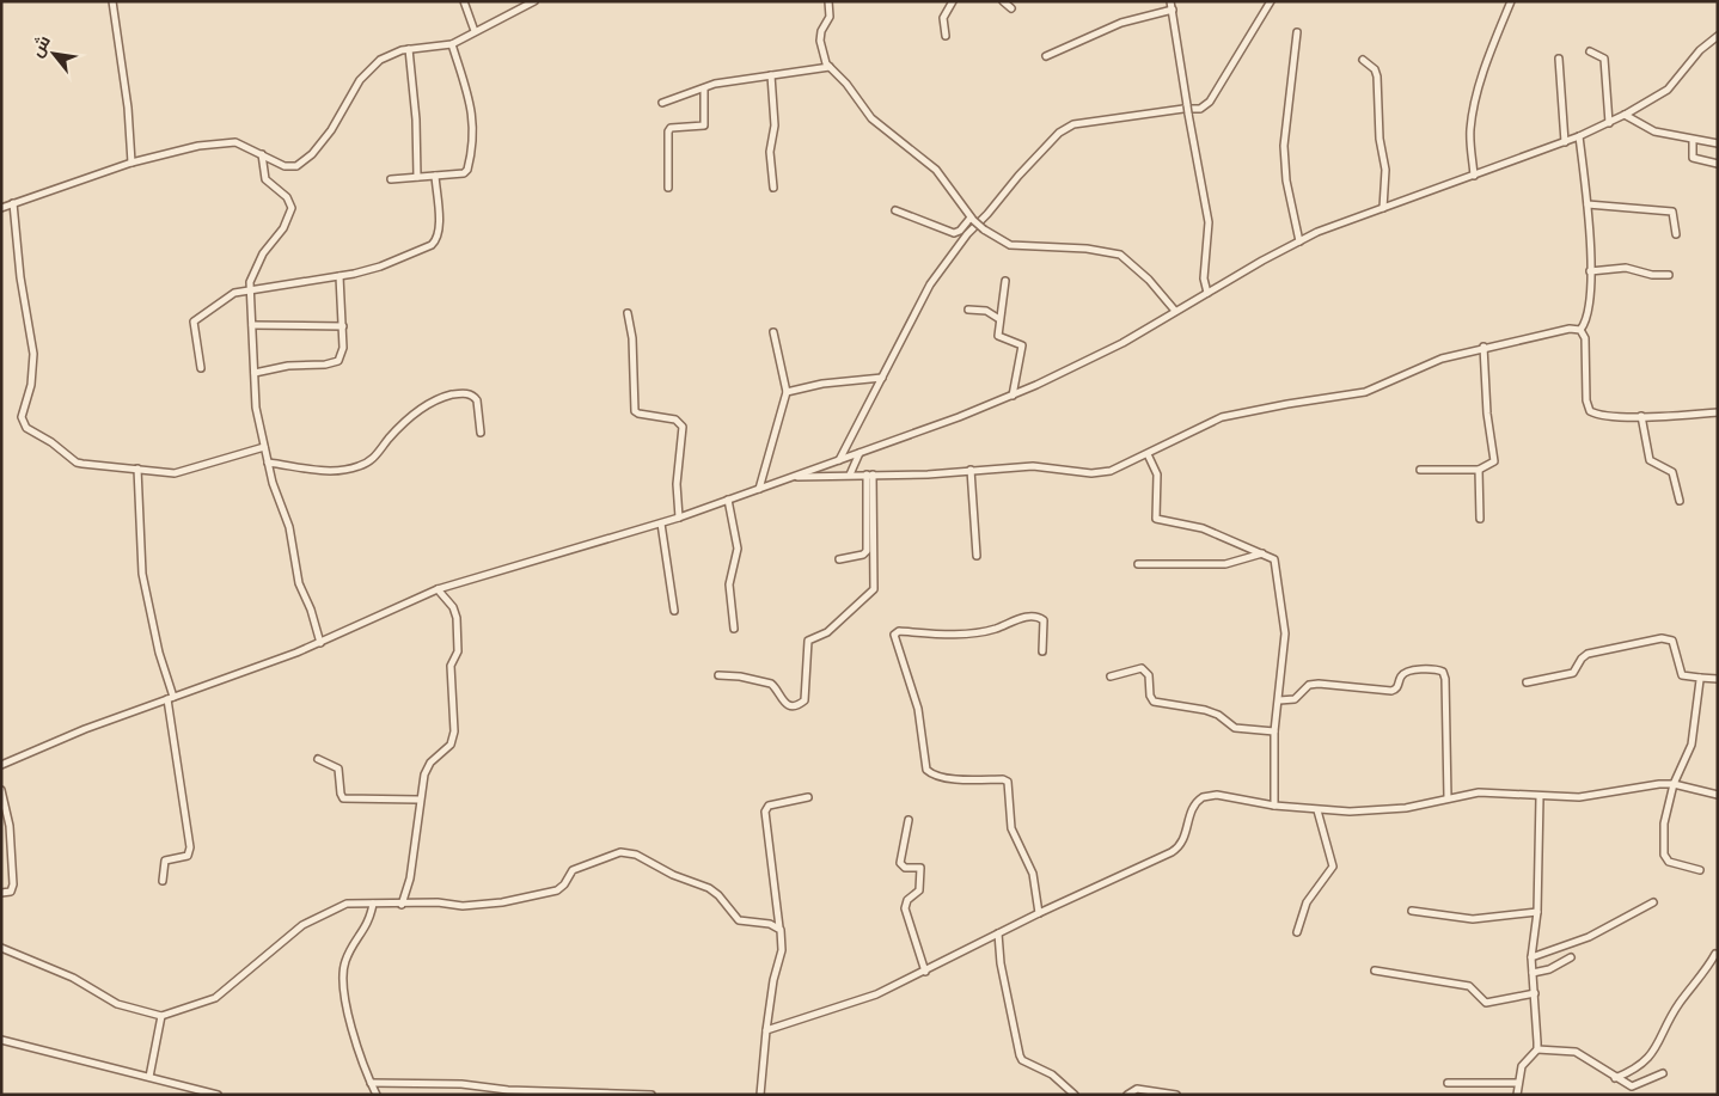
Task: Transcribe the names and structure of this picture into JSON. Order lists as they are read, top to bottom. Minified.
{"north":"top left"}
